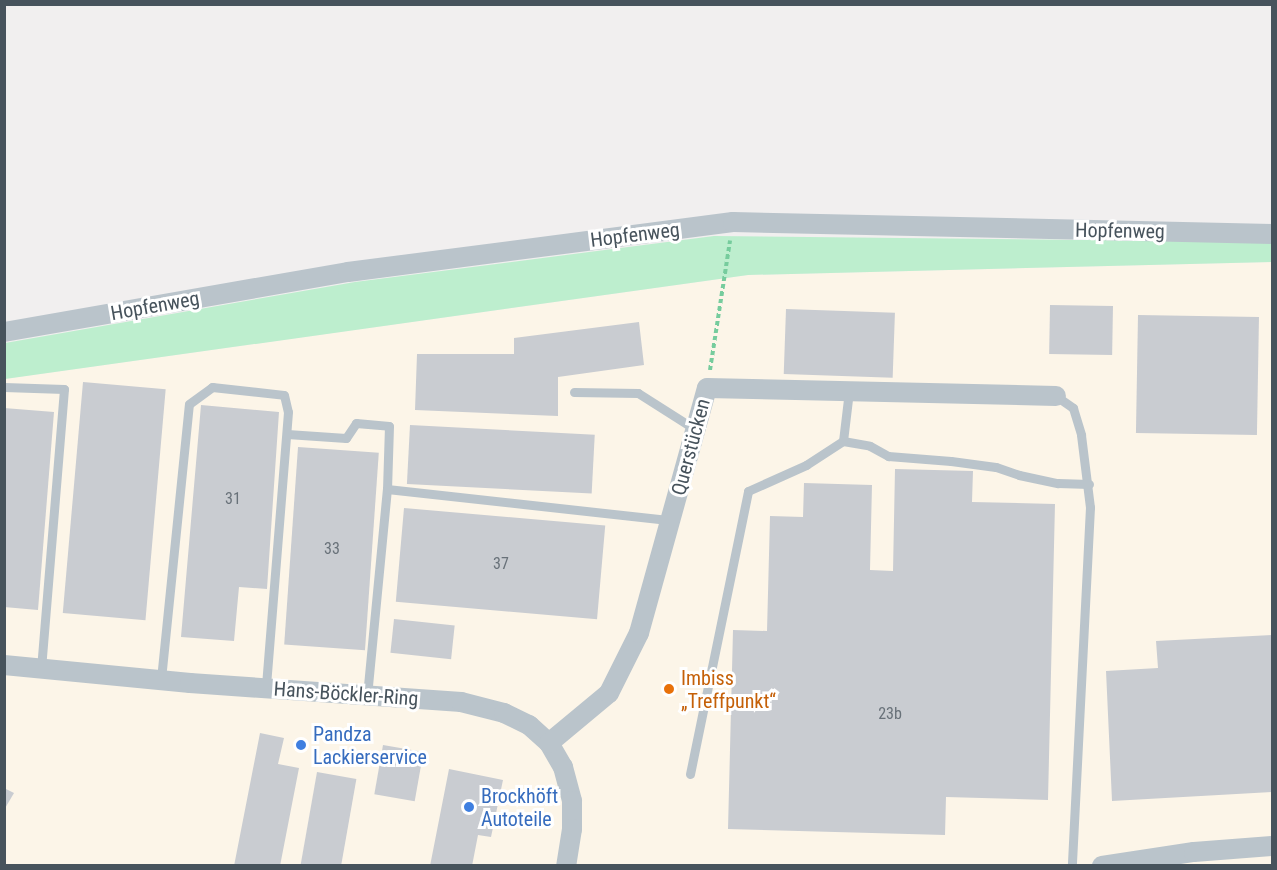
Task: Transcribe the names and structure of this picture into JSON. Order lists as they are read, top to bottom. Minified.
{"streets":{"street":["Hopfenweg","Querstücken","Hans-Böckler-Ring"]},"crossings":[["Querstücken","Hans-Böckler-Ring"]],"places":["Imbiss „Treffpunkt“","Pandza Lackierservice","Brockhöft Autoteile"],"house_numbers":["31","33","37","23b"]}
